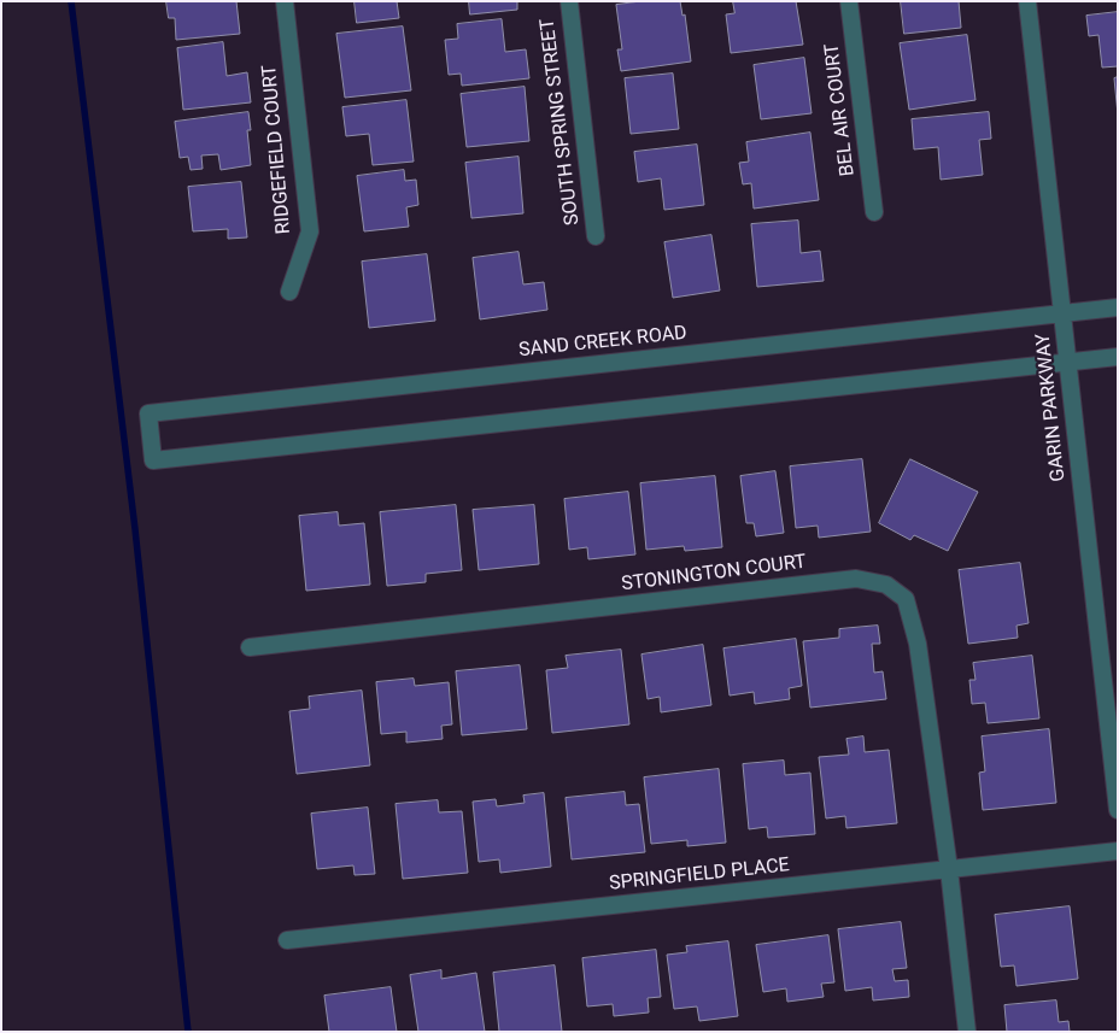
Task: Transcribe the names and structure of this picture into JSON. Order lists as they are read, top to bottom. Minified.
{"streets":{"street":["BEL AIR COURT","SOUTH SPRING STREET","RIDGEFIELD COURT","SAND CREEK ROAD","GARIN PARKWAY","STONINGTON COURT","SPRINGFIELD PLACE"]},"crossings":[["SAND CREEK ROAD","GARIN PARKWAY"],["STONINGTON COURT","SPRINGFIELD PLACE"]]}
